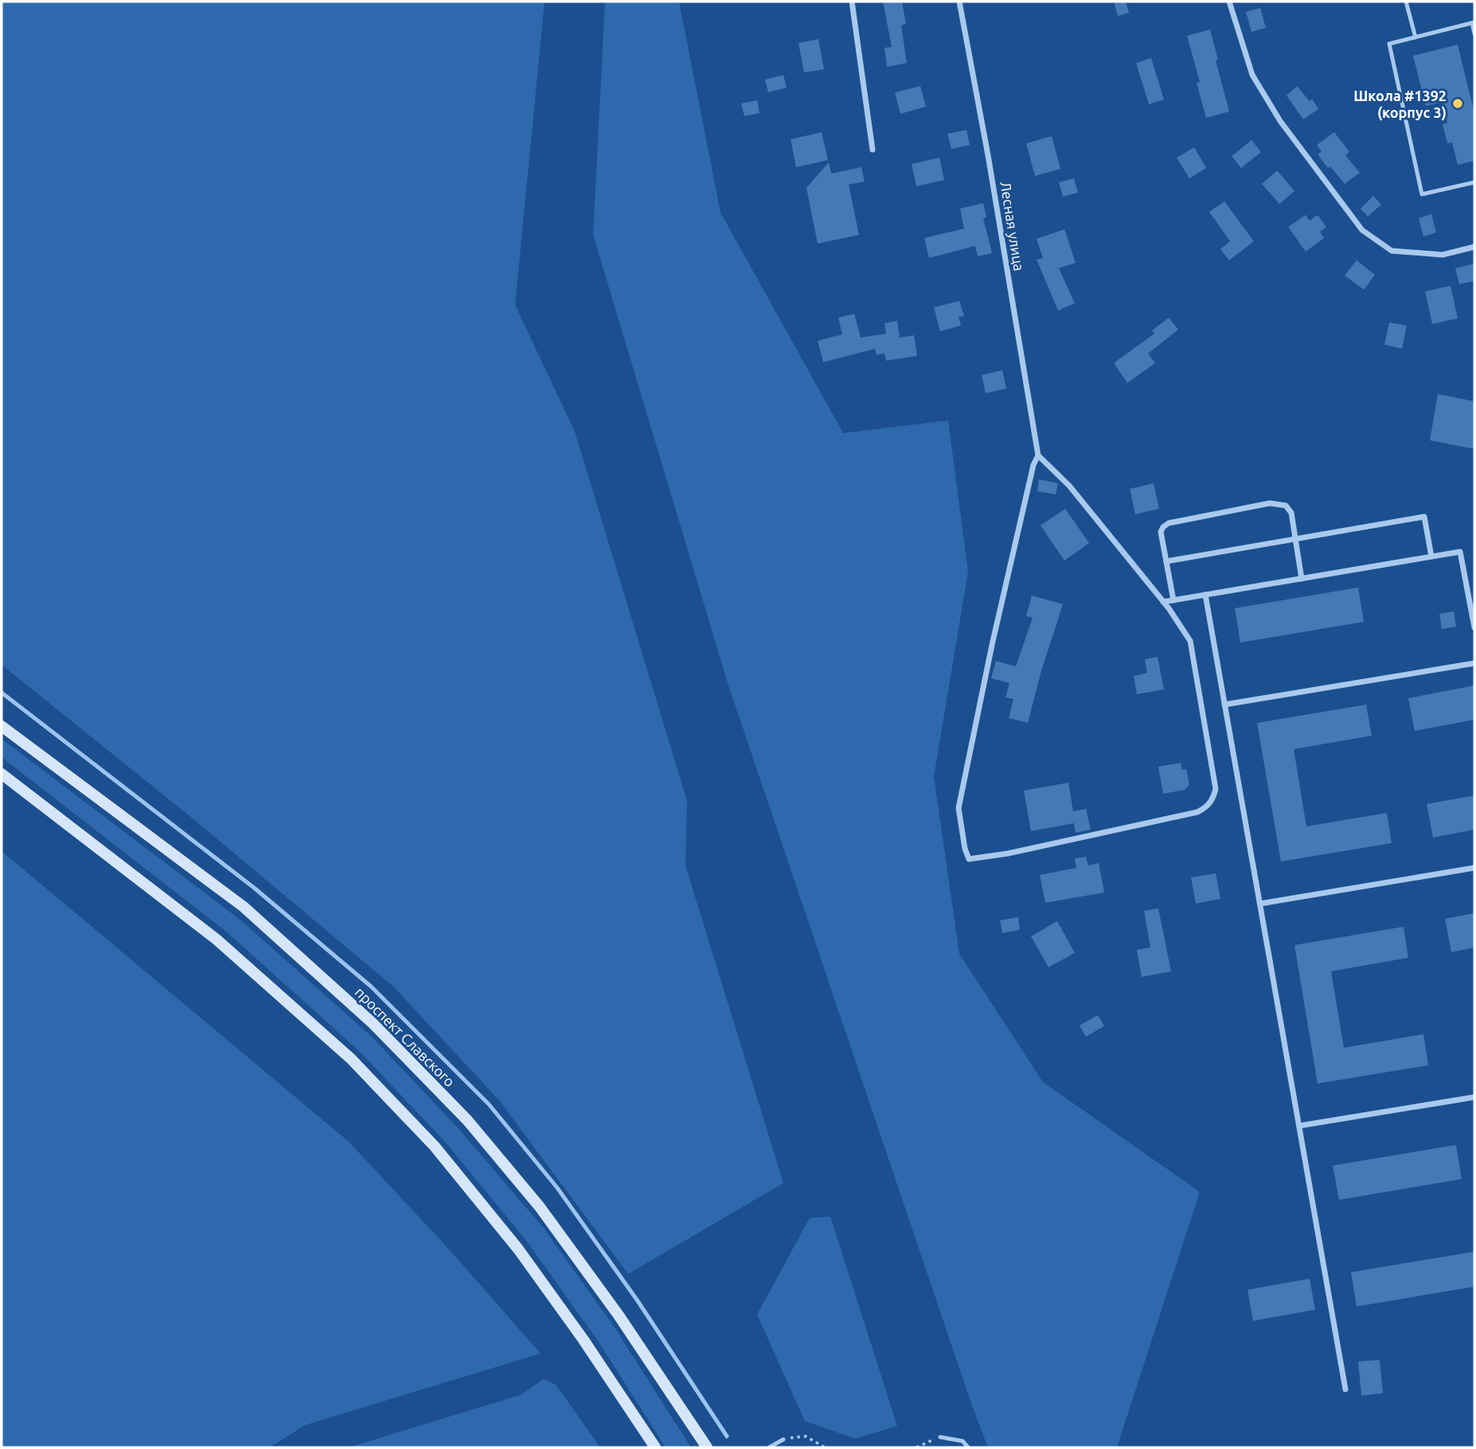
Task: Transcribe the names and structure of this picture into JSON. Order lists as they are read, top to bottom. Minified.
{"streets":{"main road":["проспект Славского"],"street":["Лесная улица"]},"places":["Школа #1392 (корпус 3)"]}
